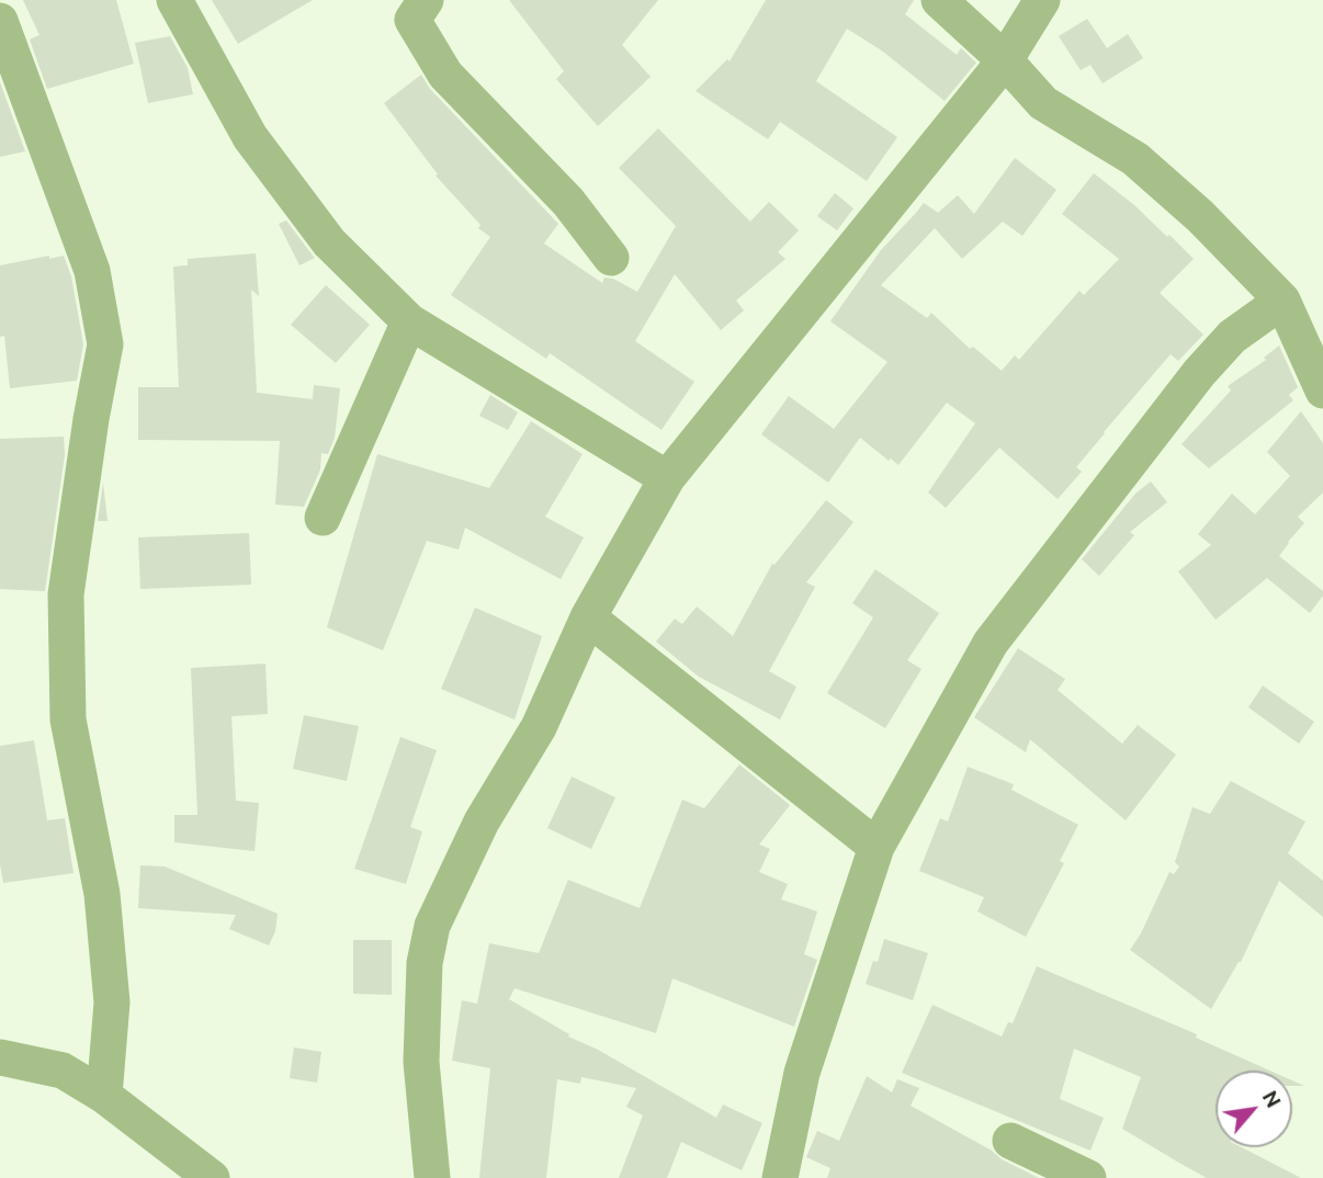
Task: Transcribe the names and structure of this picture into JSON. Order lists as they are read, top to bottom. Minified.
{"north":"top right"}
